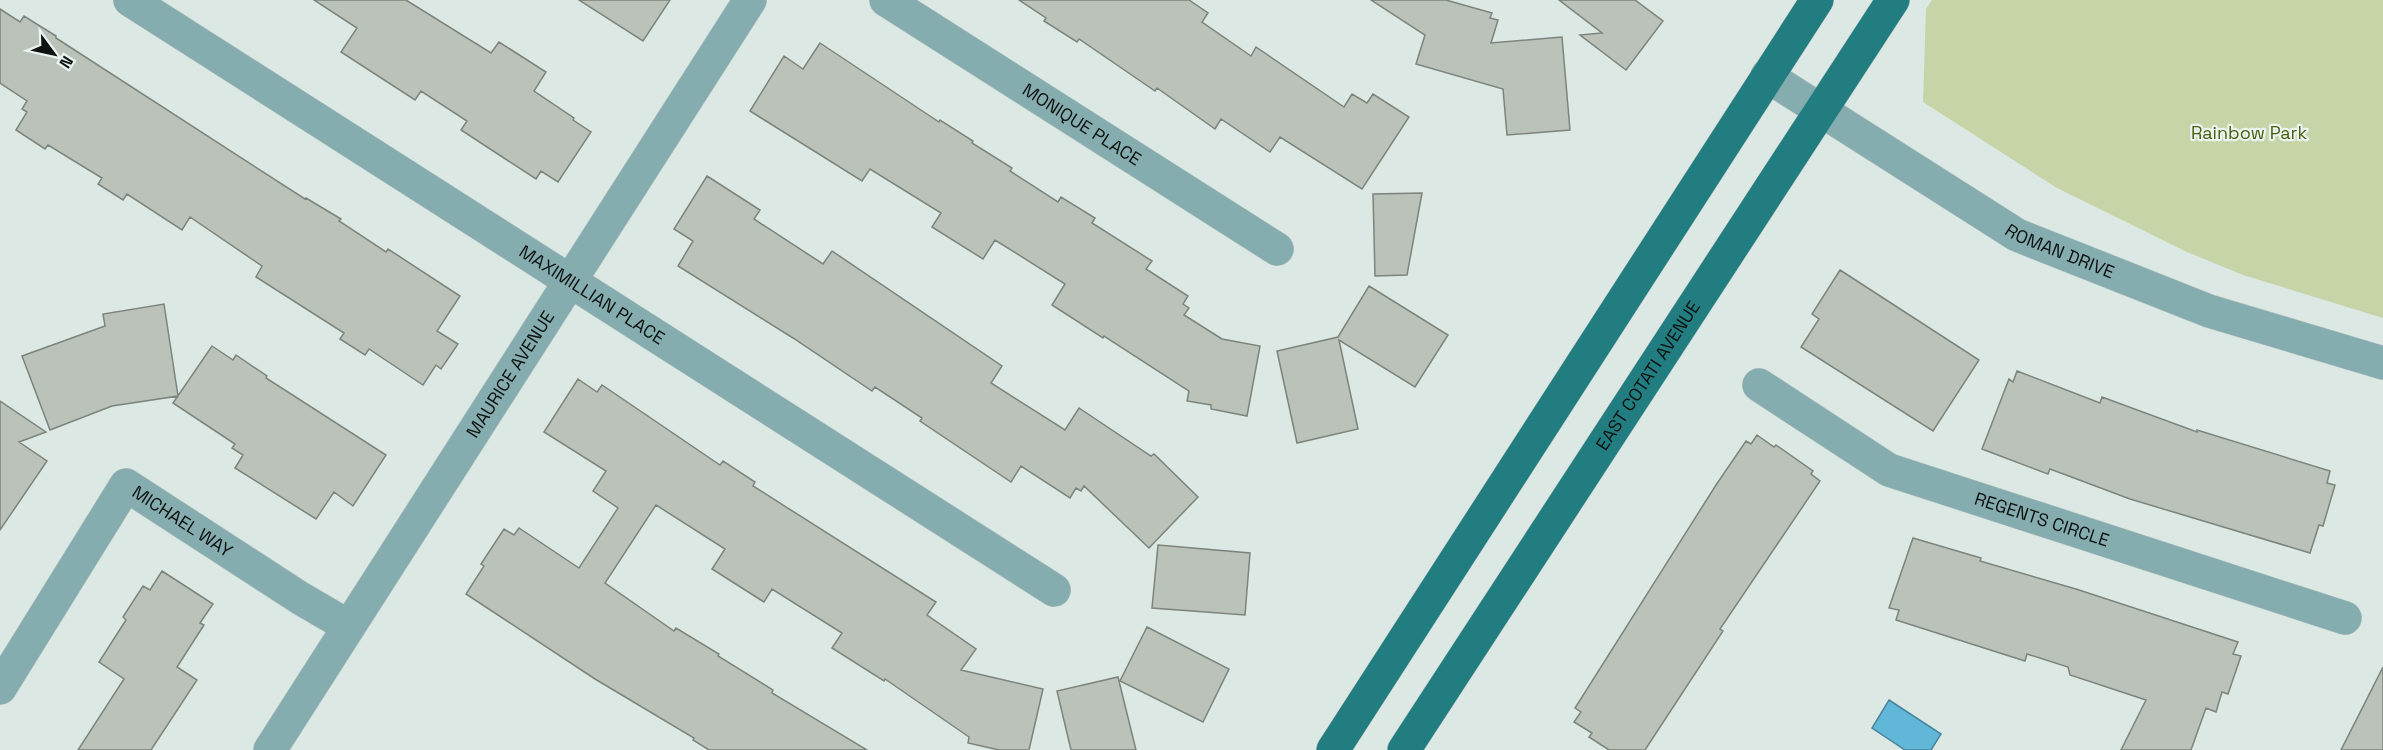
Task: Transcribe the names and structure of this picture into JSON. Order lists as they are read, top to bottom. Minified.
{"streets":{"main road":["EAST COTATI AVENUE"],"street":["MONIQUE PLACE","ROMAN DRIVE","MAXIMILLIAN PLACE","MAURICE AVENUE","REGENTS CIRCLE","MICHAEL WAY"]},"crossings":[["ROMAN DRIVE","EAST COTATI AVENUE"],["MAXIMILLIAN PLACE","MAURICE AVENUE"],["MAURICE AVENUE","MICHAEL WAY"]],"parks":["Rainbow Park"],"north":"bottom right"}
